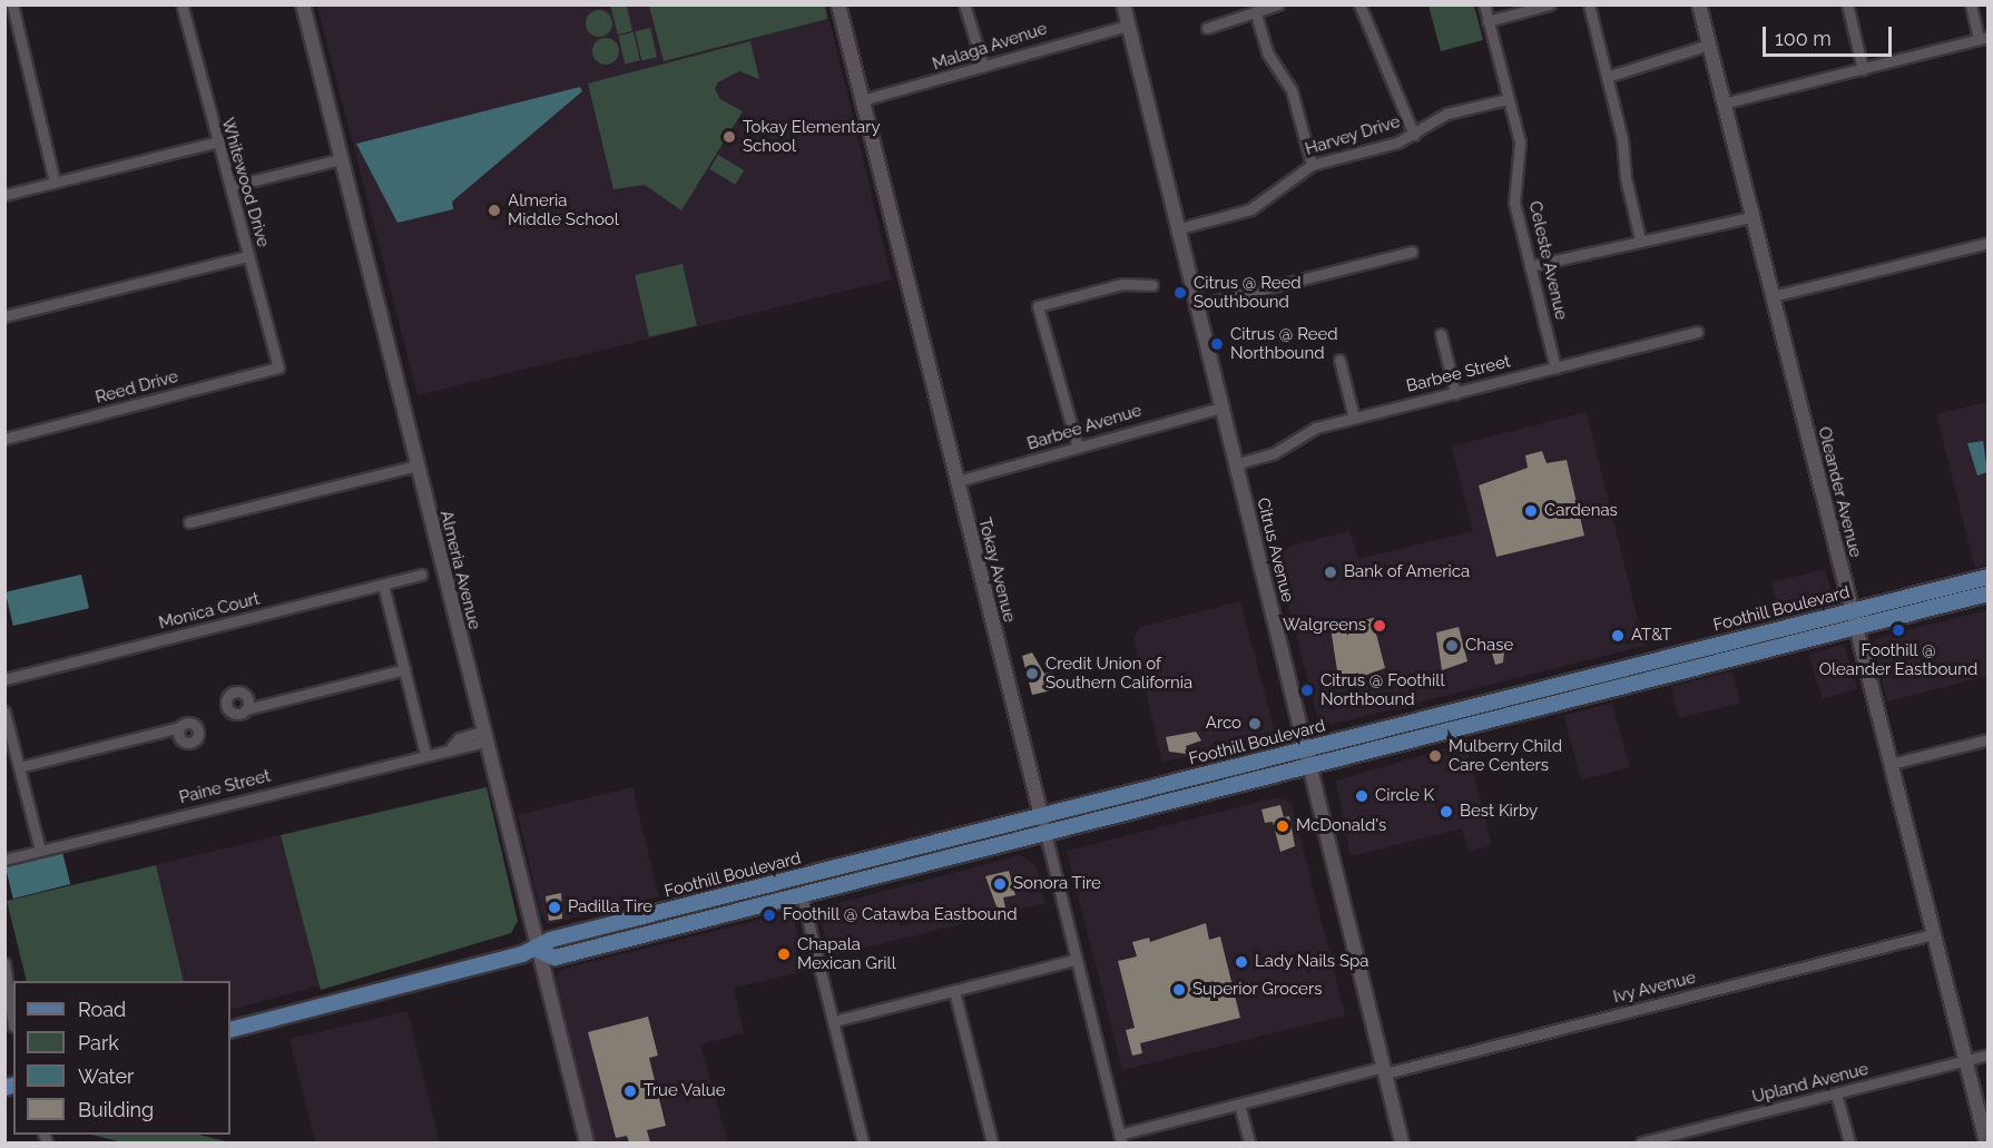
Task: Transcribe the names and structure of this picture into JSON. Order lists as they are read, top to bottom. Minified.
{"streets":{"main road":["Foothill Boulevard"],"street":["Malaga Avenue","Harvey Drive","Whitewood Drive","Celeste Avenue","Barbee Street","Reed Drive","Barbee Avenue","Oleander Avenue","Citrus Avenue","Almeria Avenue","Tokay Avenue","Monica Court","Paine Street","Ivy Avenue","Upland Avenue"]},"crossings":[["Malaga Avenue","Citrus Avenue"],["Malaga Avenue","Tokay Avenue"],["Harvey Drive","Celeste Avenue"],["Harvey Drive","Citrus Avenue"],["Whitewood Drive","Reed Drive"],["Celeste Avenue","Barbee Street"],["Barbee Street","Citrus Avenue"],["Barbee Avenue","Citrus Avenue"],["Barbee Avenue","Tokay Avenue"],["Oleander Avenue","Foothill Boulevard"],["Oleander Avenue","Ivy Avenue"],["Oleander Avenue","Upland Avenue"],["Citrus Avenue","Foothill Boulevard"],["Citrus Avenue","Ivy Avenue"],["Almeria Avenue","Foothill Boulevard"],["Almeria Avenue","Paine Street"],["Tokay Avenue","Foothill Boulevard"],["Tokay Avenue","Ivy Avenue"]],"places":["Tokay Elementary School","Almeria Middle School","Citrus @ Reed Southbound","Citrus @ Reed Northbound","Cardenas","Bank of America","Walgreens","Foothill @ Oleander Eastbound","AT&T","Chase","Credit Union of Southern California","Citrus @ Foothill Northbound","Arco","Mulberry Child Care Centers","Circle K","Best Kirby","McDonald's","Sonora Tire","Padilla Tire","Foothill @ Catawba Eastbound","Chapala Mexican Grill","Lady Nails Spa","Superior Grocers","True Value"],"legend":["Road","Park","Water","Building"],"scale_bar":"100 m"}
